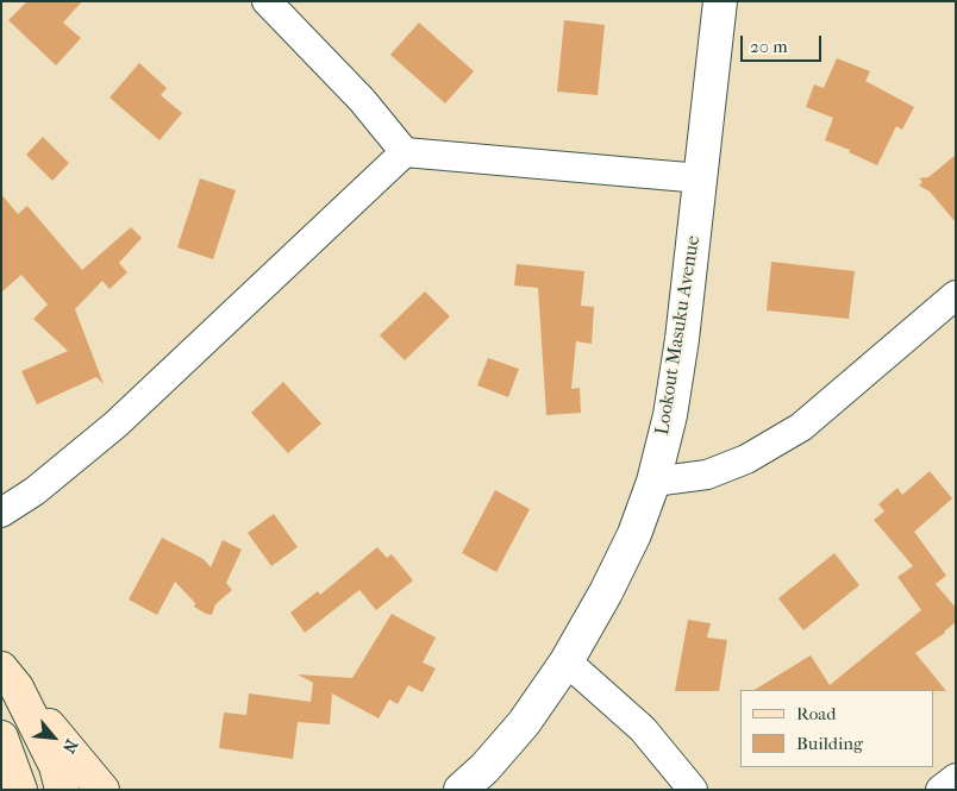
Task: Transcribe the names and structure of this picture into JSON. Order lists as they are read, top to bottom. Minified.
{"streets":{"street":["Lookout Masuku Avenue"]},"legend":["Road","Building"],"scale_bar":"20 m","north":"bottom right"}
